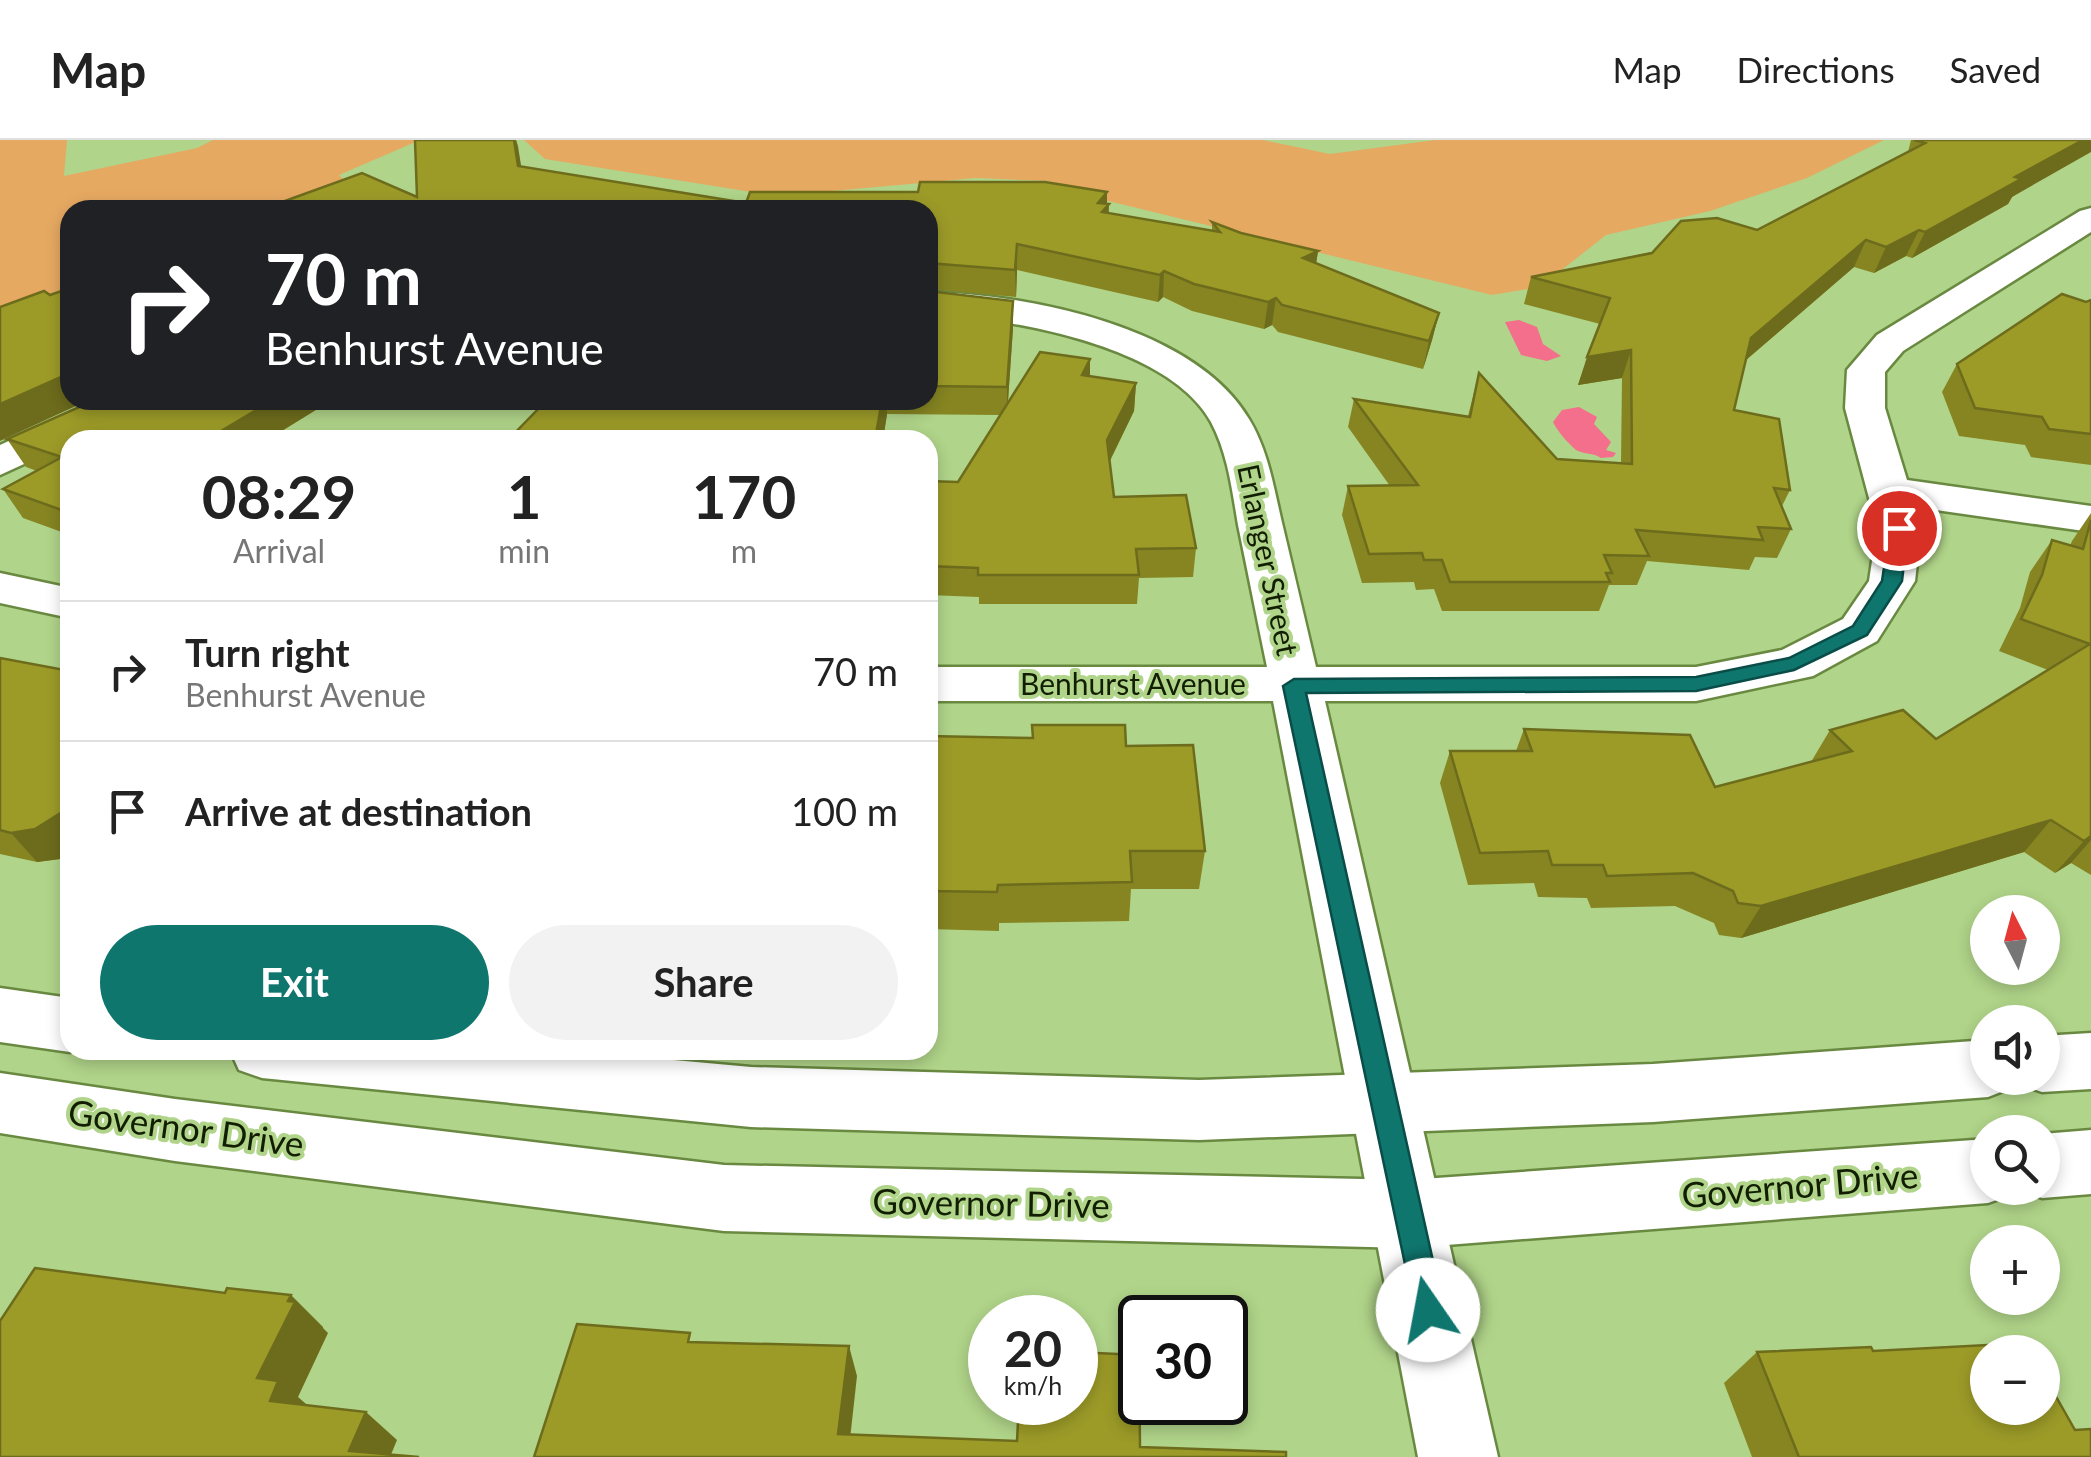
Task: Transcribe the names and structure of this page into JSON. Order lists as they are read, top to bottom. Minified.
{"streets":{"street":["Erlanger Street","Benhurst Avenue","Governor Drive"]},"crossings":[["Erlanger Street","Benhurst Avenue"],["Erlanger Street","Governor Drive"]],"north":"top","page":{"header":"Map","nav":["Map","Directions","Saved"],"turn":["70 m","Benhurst Avenue"],"eta":["08:29","Arrival","1","min","170","m"],"list":[{"name":"Turn right","note":"Benhurst Avenue","value":"70 m"},{"name":"Arrive at destination","value":"100 m"}],"map_buttons":["+","−"],"buttons":["Exit","Share"],"speed":"20 km/h","limit":"30"}}
